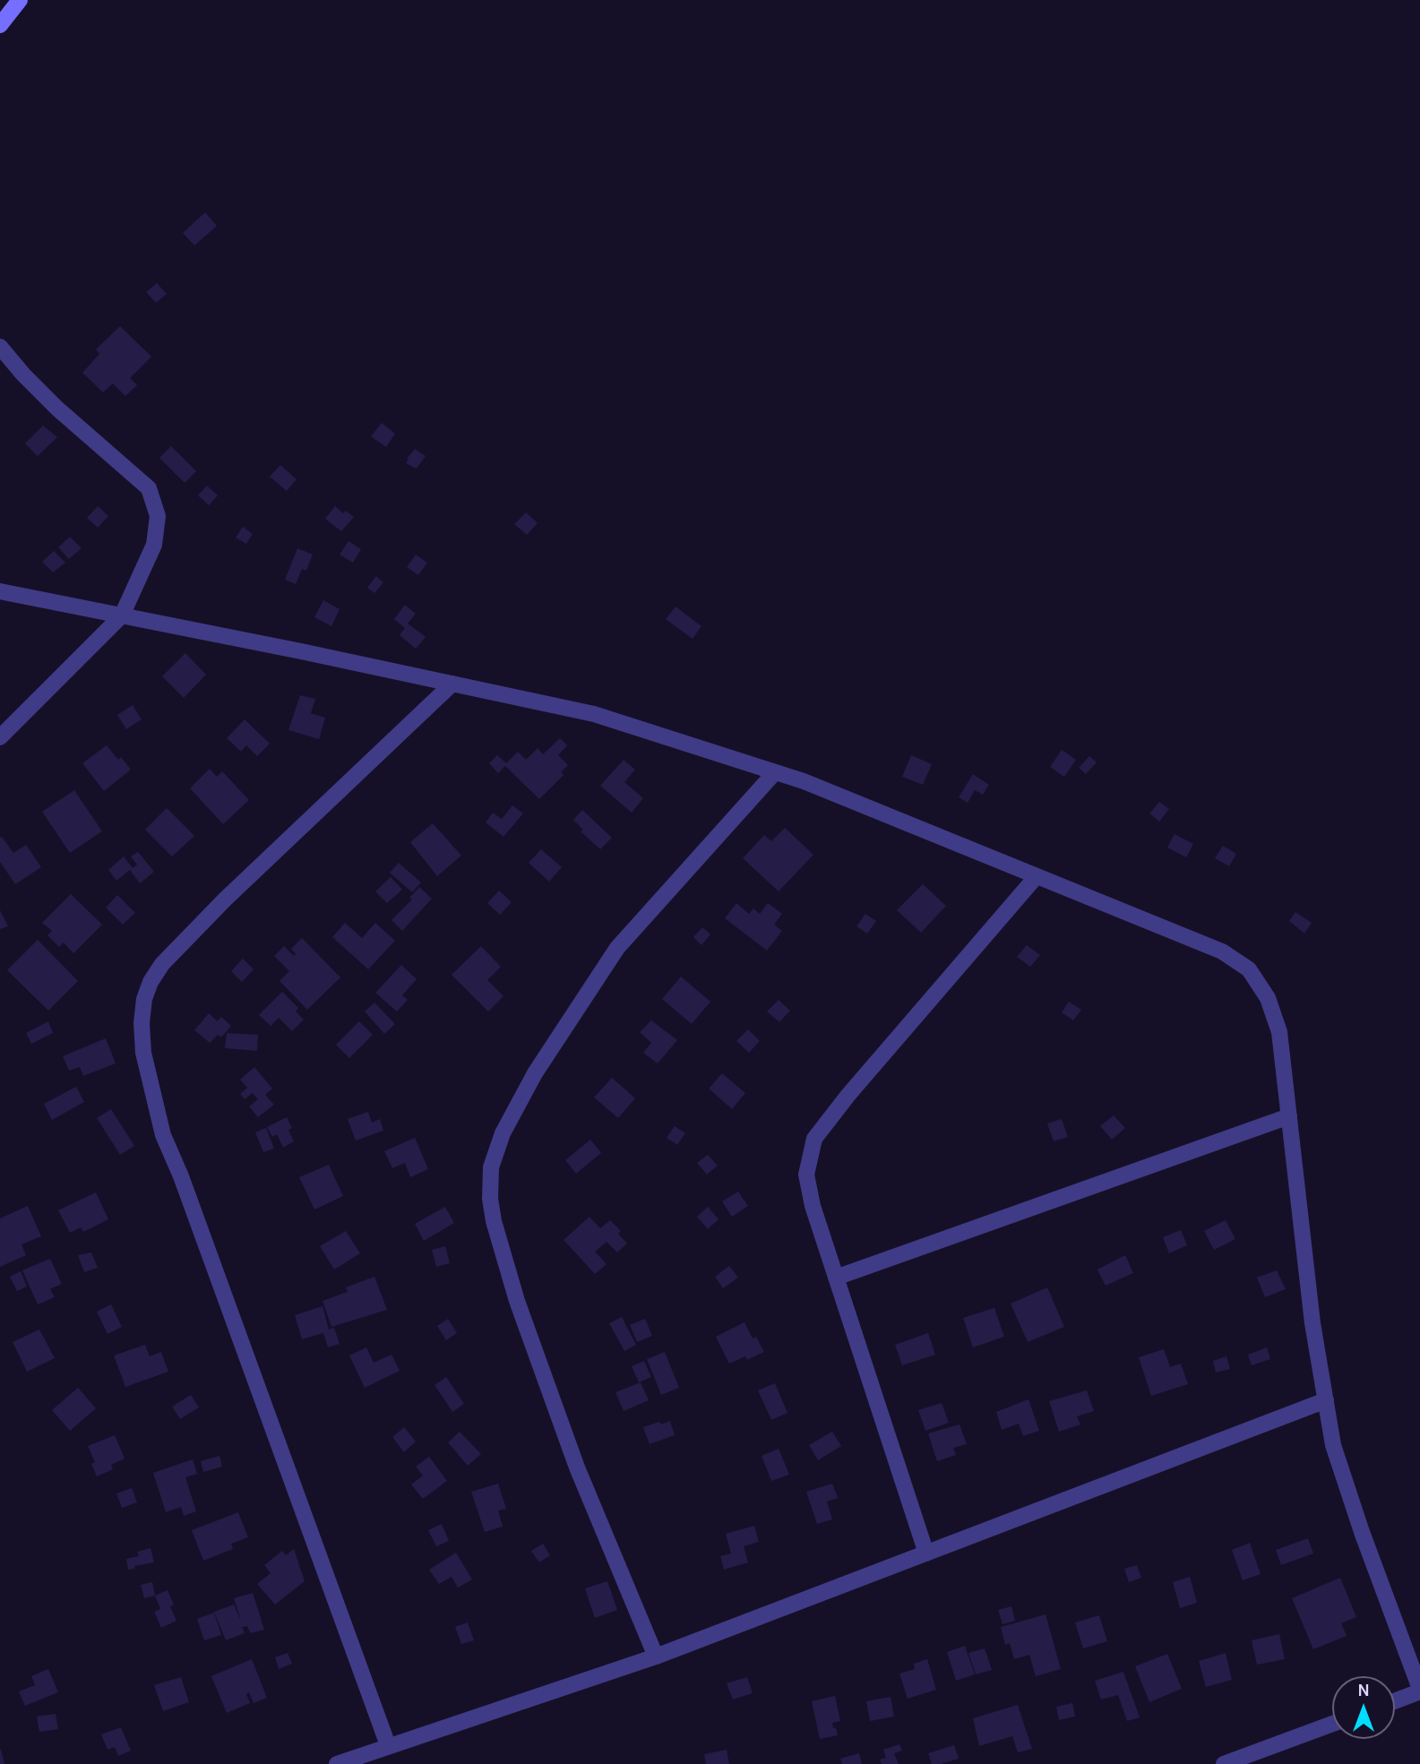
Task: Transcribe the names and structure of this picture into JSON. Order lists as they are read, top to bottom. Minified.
{"north":"top"}
